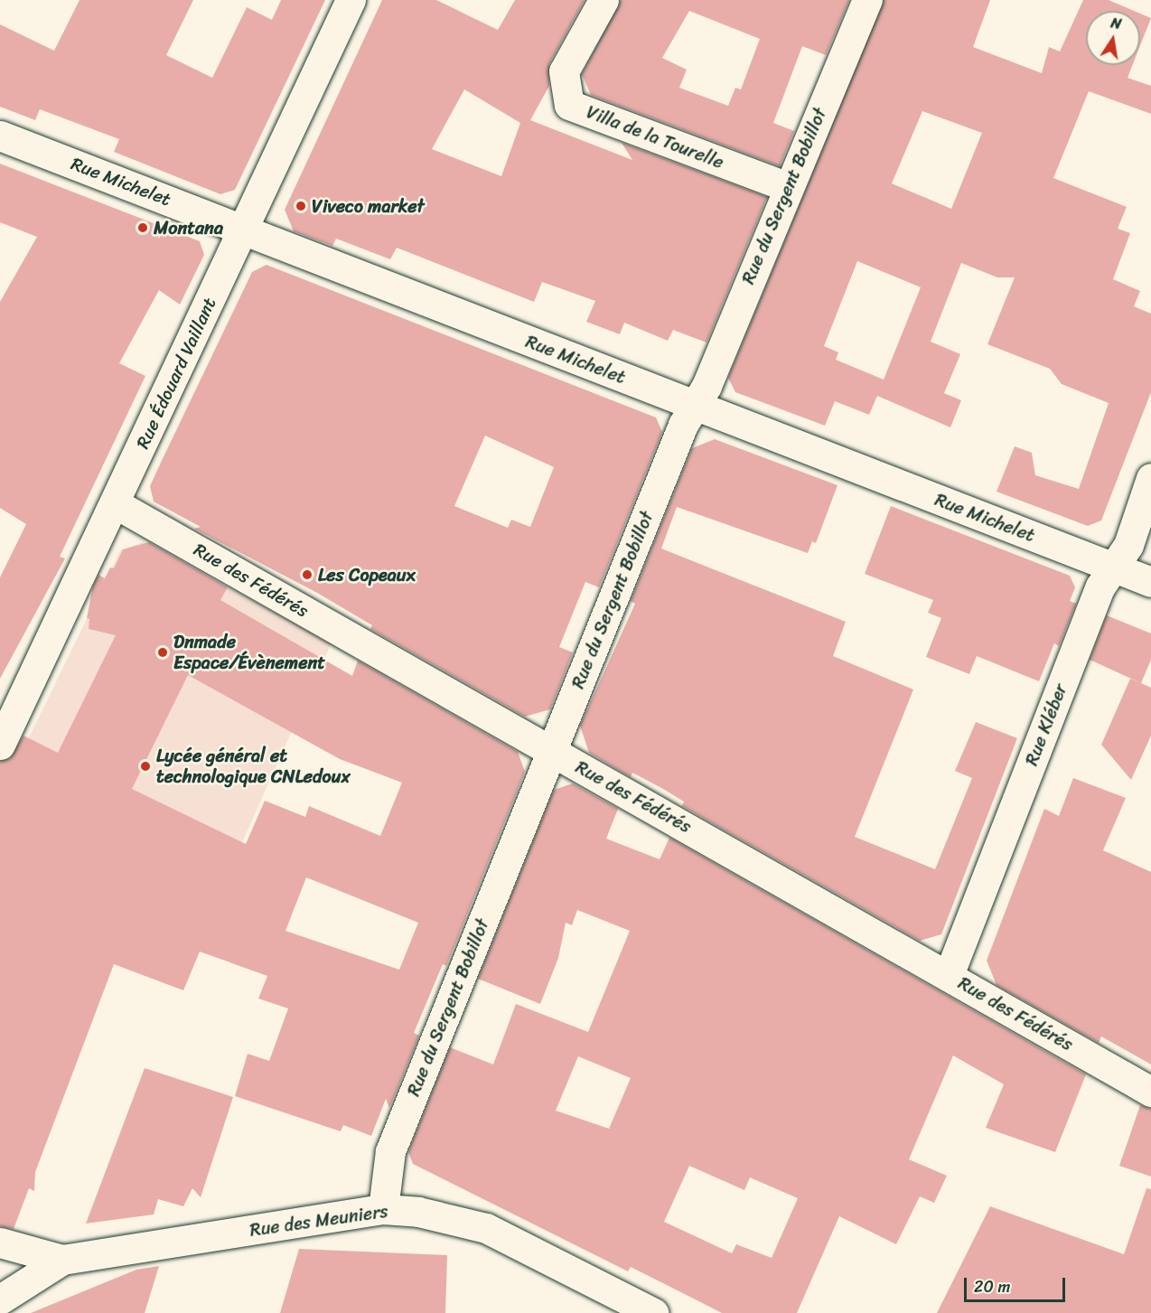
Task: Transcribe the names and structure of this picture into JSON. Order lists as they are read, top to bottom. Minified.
{"streets":{"street":["Villa de la Tourelle","Rue Michelet","Rue du Sergent Bobillot","Rue Édouard Vaillant","Rue des Fédérés","Rue Kléber","Rue des Meuniers"]},"crossings":[["Villa de la Tourelle","Rue du Sergent Bobillot"],["Rue Michelet","Rue du Sergent Bobillot"],["Rue Michelet","Rue Édouard Vaillant"],["Rue Michelet","Rue Kléber"],["Rue du Sergent Bobillot","Rue des Fédérés"],["Rue du Sergent Bobillot","Rue des Meuniers"],["Rue Édouard Vaillant","Rue des Fédérés"],["Rue des Fédérés","Rue Kléber"]],"places":["Viveco market","Montana","Les Copeaux","Dnmade Espace/Évènement","Lycée général et technologique CNLedoux"],"scale_bar":"20 m","north":"top"}
